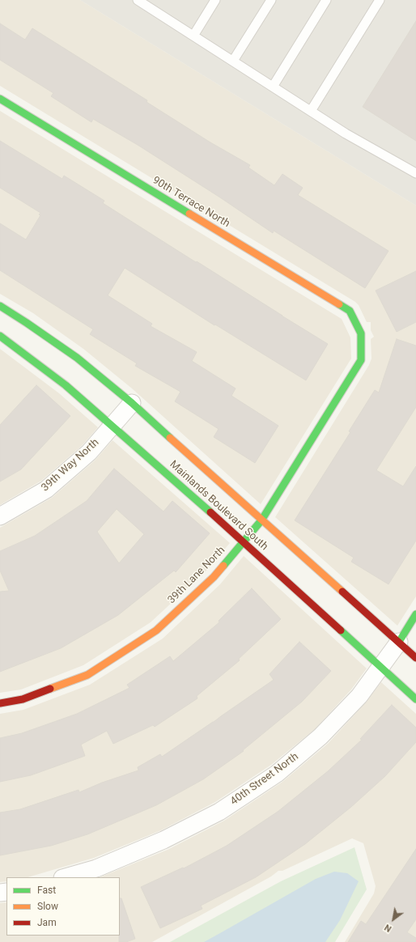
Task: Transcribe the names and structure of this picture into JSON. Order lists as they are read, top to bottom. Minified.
{"streets":{"street":["90th Terrace North","39th Way North","Mainlands Boulevard South","39th Lane North","40th Street North"]},"crossings":[["90th Terrace North","39th Lane North"],["39th Way North","Mainlands Boulevard South"],["Mainlands Boulevard South","39th Lane North"],["Mainlands Boulevard South","40th Street North"]],"legend":["Fast","Slow","Jam"],"north":"bottom left"}
